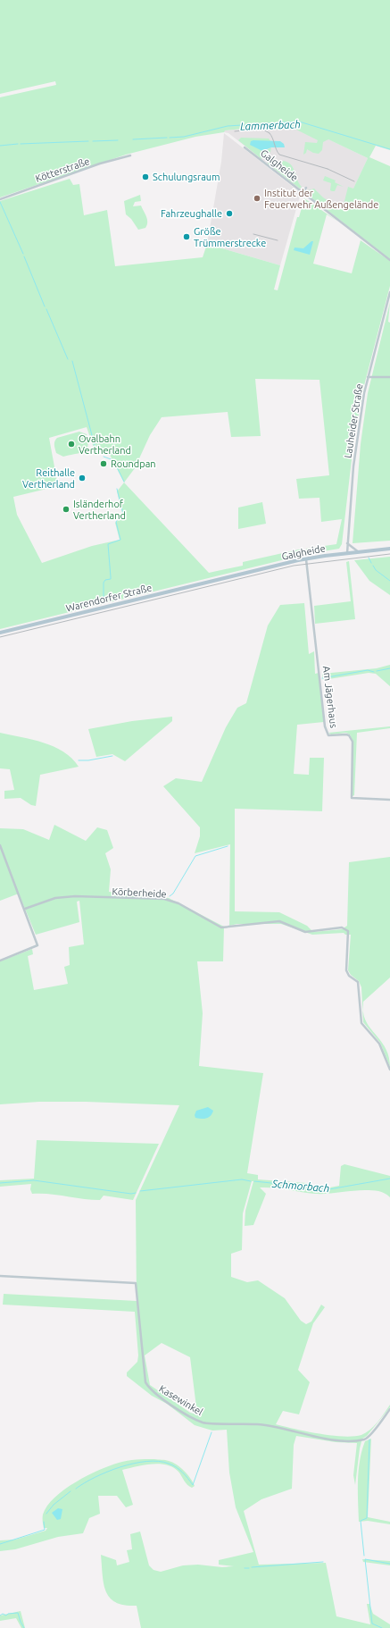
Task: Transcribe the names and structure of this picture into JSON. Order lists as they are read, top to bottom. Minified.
{"streets":{"main road":["Galgheide","Warendorfer Straße"],"street":["Kötterstraße","Lauheider Straße","Am Jägerhaus","Körberheide","Kasewinkel"]},"crossings":[["Galgheide","Lauheider Straße"],["Galgheide","Warendorfer Straße"],["Galgheide","Am Jägerhaus"]],"water":["Lammerbach","Schmorbach"],"places":["Schulungsraum","Institut der Feuerwehr Außengelände","Fahrzeughalle","Größe Trümmerstrecke","Ovalbahn Vertherland","Roundpan","Reithalle Vertherland","Isländerhof Vertherland"]}
